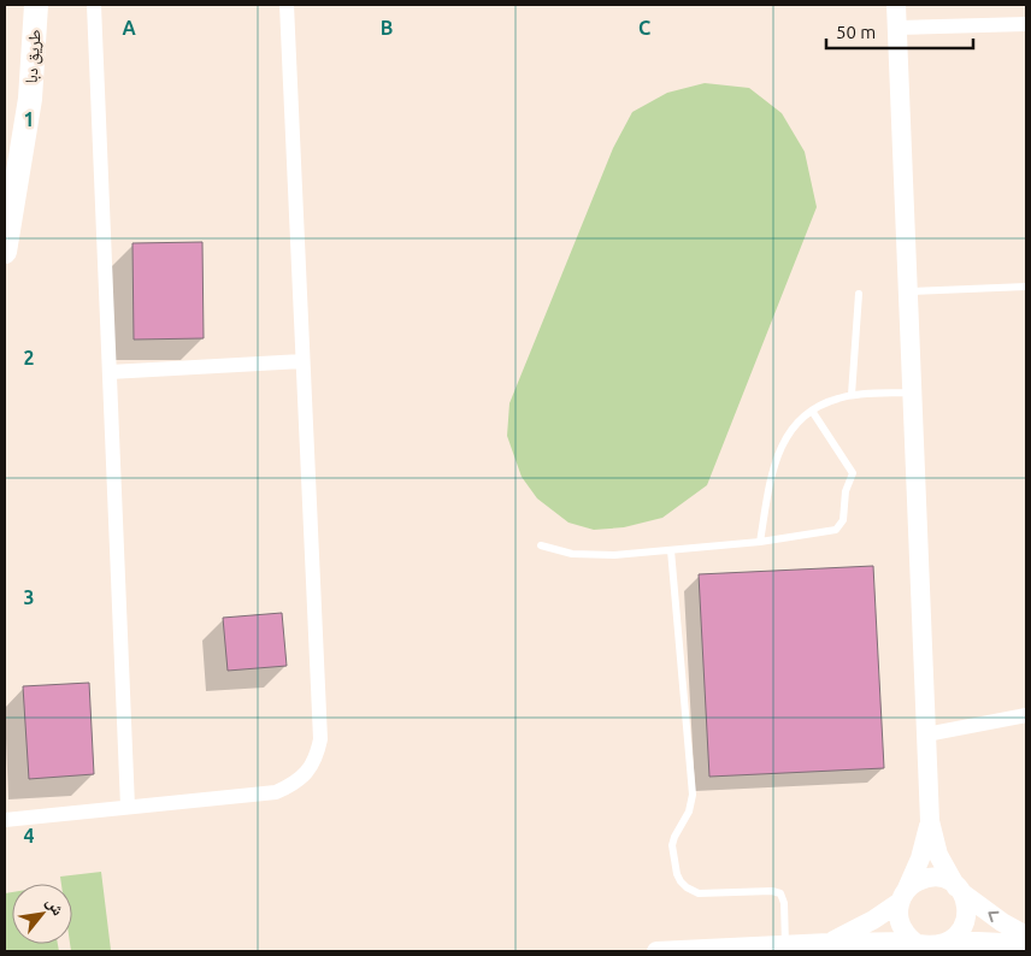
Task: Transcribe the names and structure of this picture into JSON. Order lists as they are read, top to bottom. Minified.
{"streets":{"main road":["طريق دبا"]},"scale_bar":"50 m","north":"top right","grid":{"columns":["A","B","C"],"rows":["1","2","3","4"]}}
